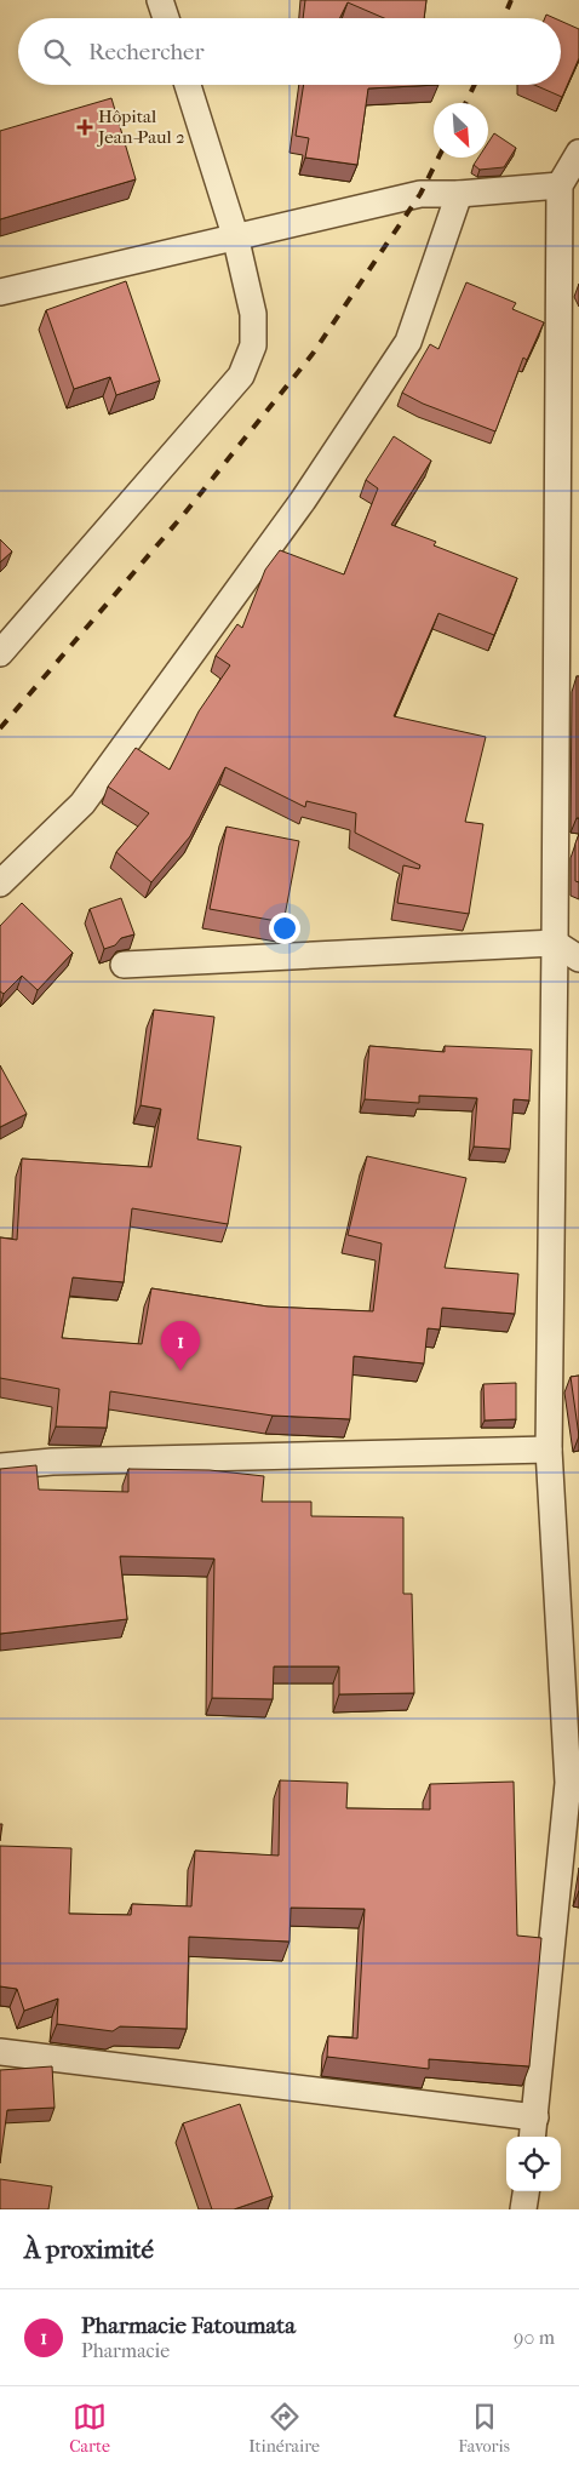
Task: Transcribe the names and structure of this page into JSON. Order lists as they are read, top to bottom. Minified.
{"places":{"health":["Hôpital Jean-Paul 2"]},"north":"bottom right","page":{"search":"Rechercher","pins":"1","heading":"À proximité","list":[{"mark":"1","name":"Pharmacie Fatoumata","note":"Pharmacie","value":"90 m"}],"nav":["Carte","Itinéraire","Favoris"]}}
